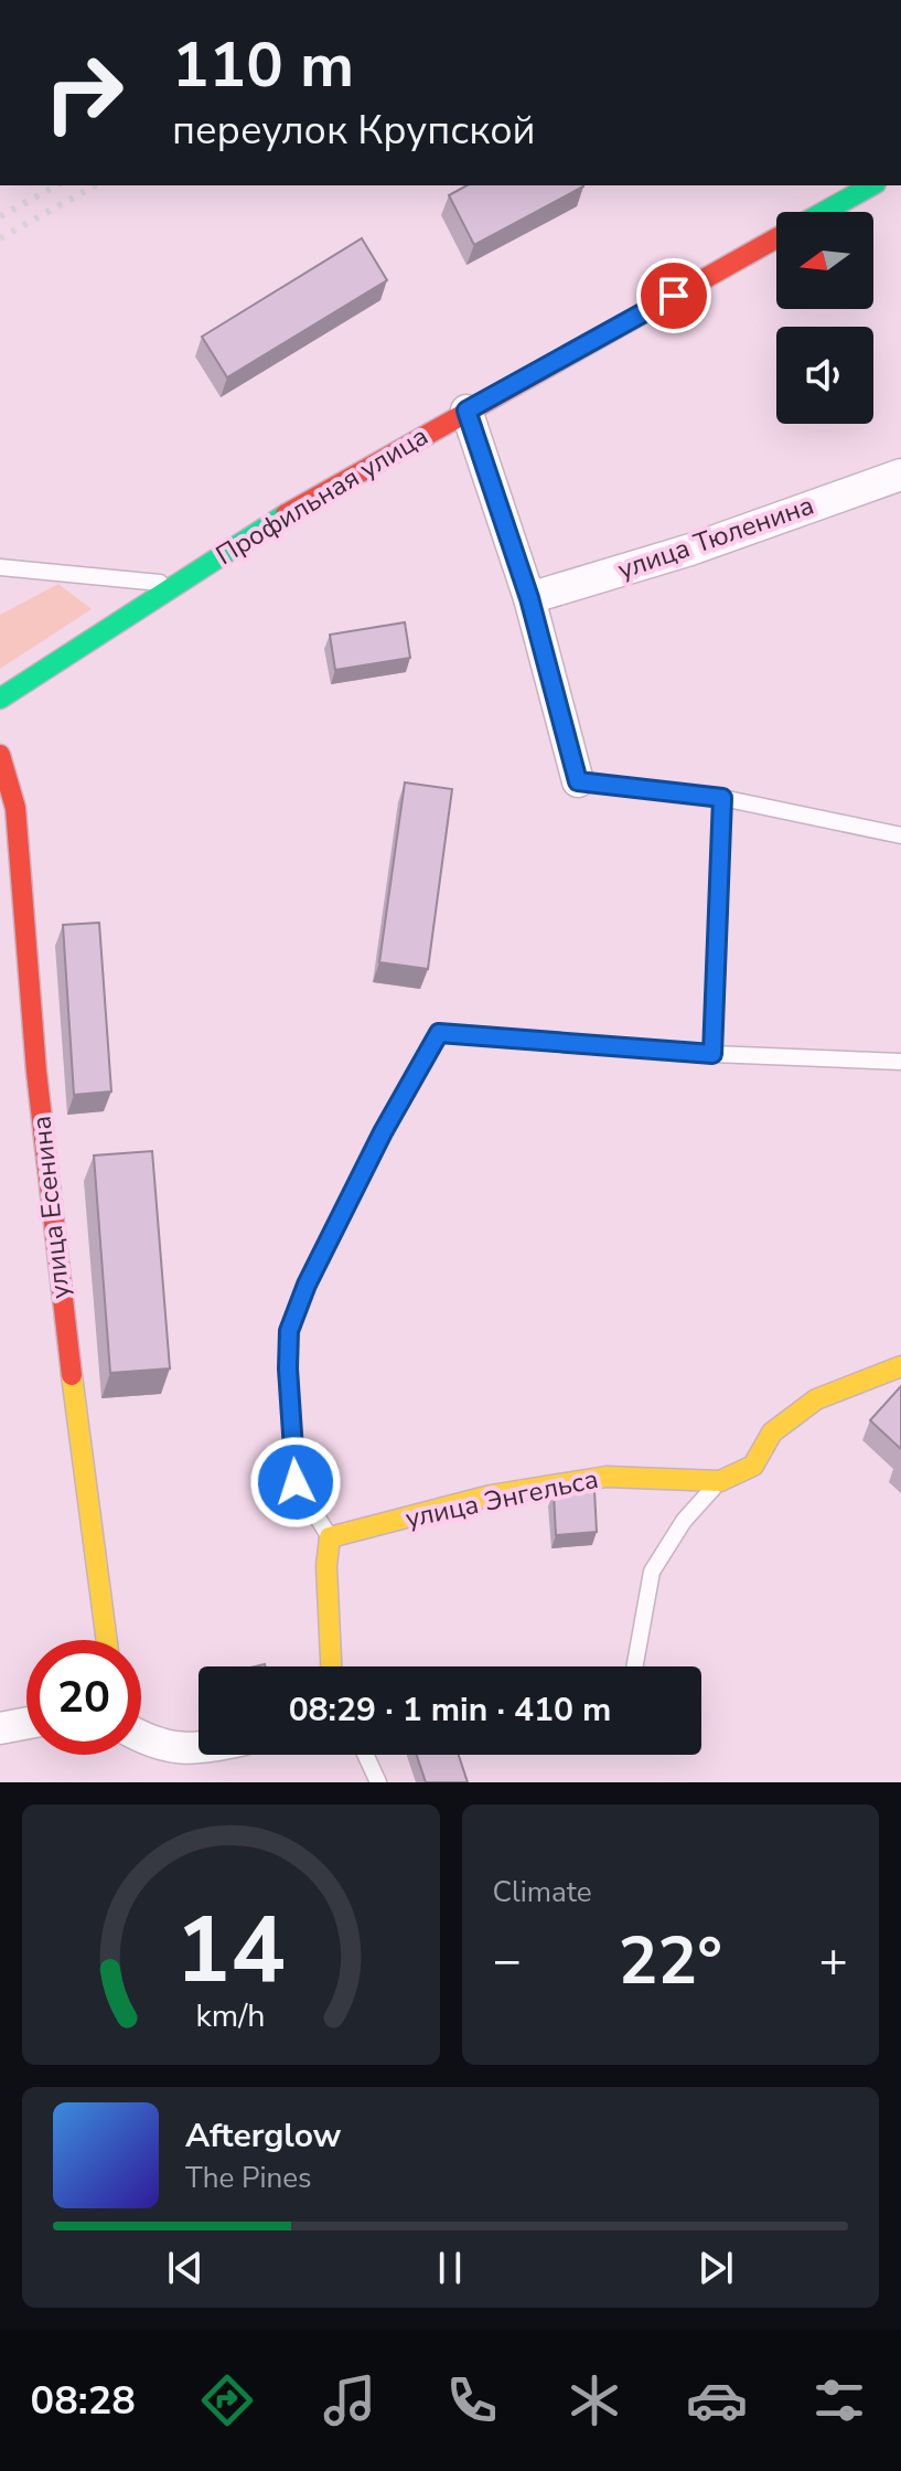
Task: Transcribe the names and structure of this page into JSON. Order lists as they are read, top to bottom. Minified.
{"streets":{"street":["Профильная улица","улица Тюленина","улица Есенина","улица Энгельса"]},"north":"left","page":{"turn":["110 m","переулок Крупской"],"limit":"20","trip":"08:29 · 1 min · 410 m","tile":"Climate","heat":["−","22°","+"],"song":["Afterglow","The Pines"],"tabs":"08:28","gauge":["14","km/h"]}}
